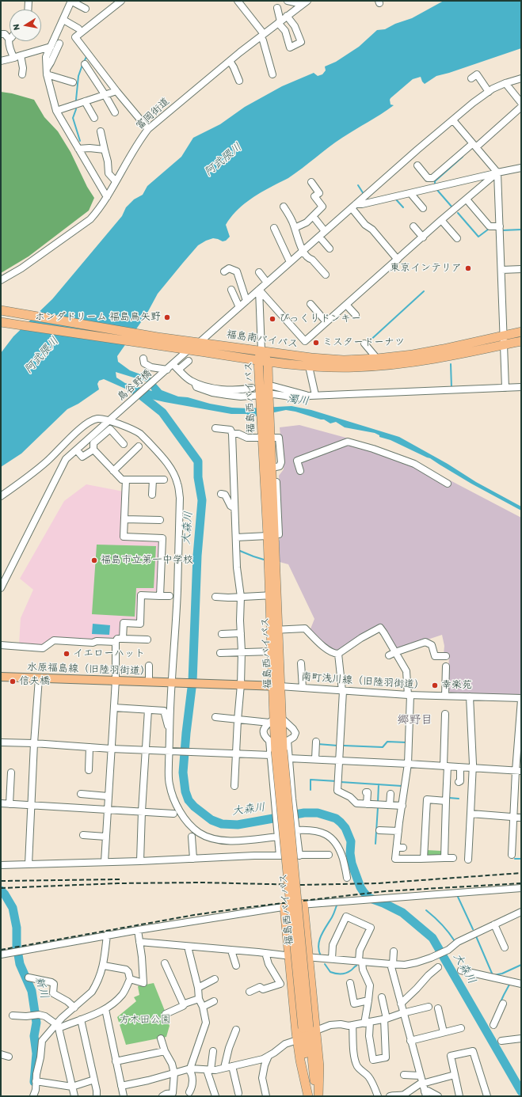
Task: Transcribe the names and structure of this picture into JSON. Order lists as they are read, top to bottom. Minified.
{"streets":{"highway":["福島南バイパス","福島西バイパス"],"main road":["水原福島線（旧陸羽街道）"],"street":["富岡街道","鳥谷野橋","南町浅川線（旧陸羽街道）"]},"crossings":[["福島南バイパス","鳥谷野橋"],["福島南バイパス","福島西バイパス"],["福島西バイパス","水原福島線（旧陸羽街道）"],["福島西バイパス","南町浅川線（旧陸羽街道）"],["水原福島線（旧陸羽街道）","南町浅川線（旧陸羽街道）"]],"districts":["郷野目"],"water":["阿武隈川","濁川","大森川","新川"],"parks":["方木田公園"],"places":["東京インテリア","ホンダドリーム 福島鳥矢野","びっくりドンキー","ミスタードーナツ","福島市立第一中学校","イエローハット","信夫橋","幸楽苑"],"north":"left"}
